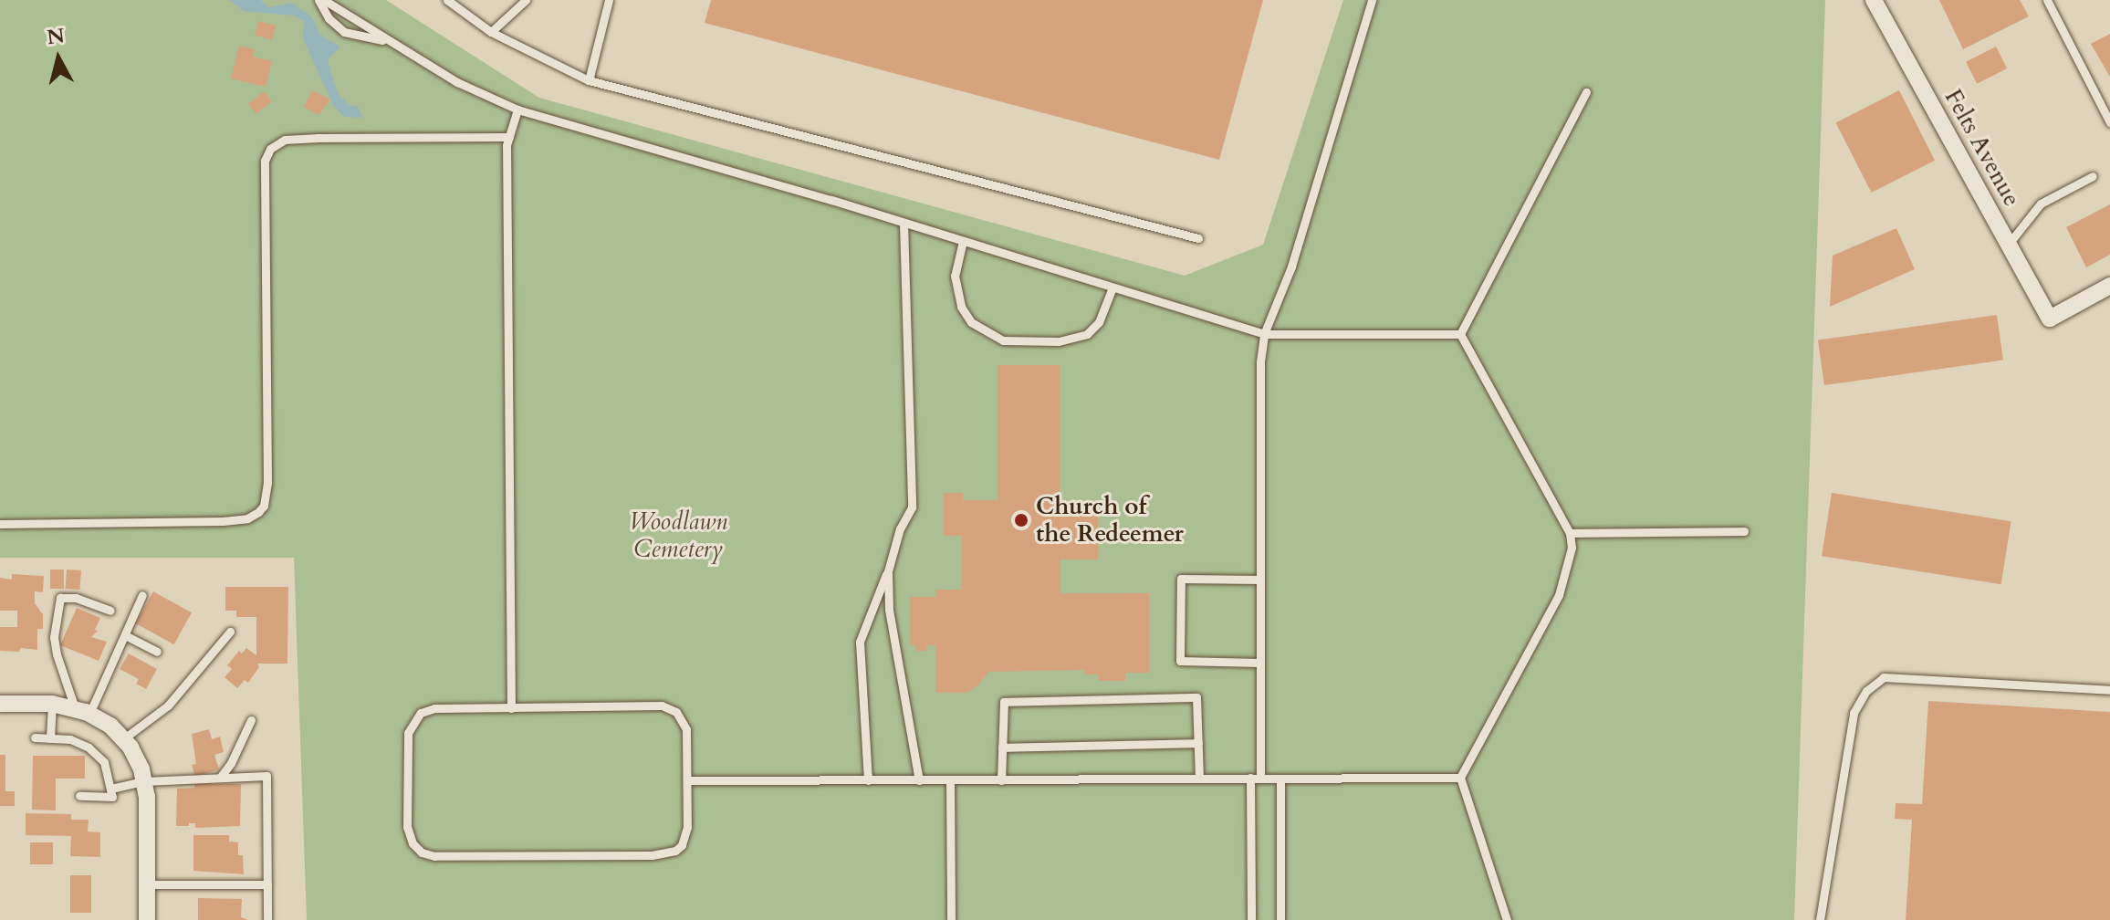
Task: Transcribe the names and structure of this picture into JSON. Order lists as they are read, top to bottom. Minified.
{"streets":{"street":["Felts Avenue"]},"parks":["Woodlawn Cemetery"],"places":["Church of the Redeemer"],"north":"top"}
